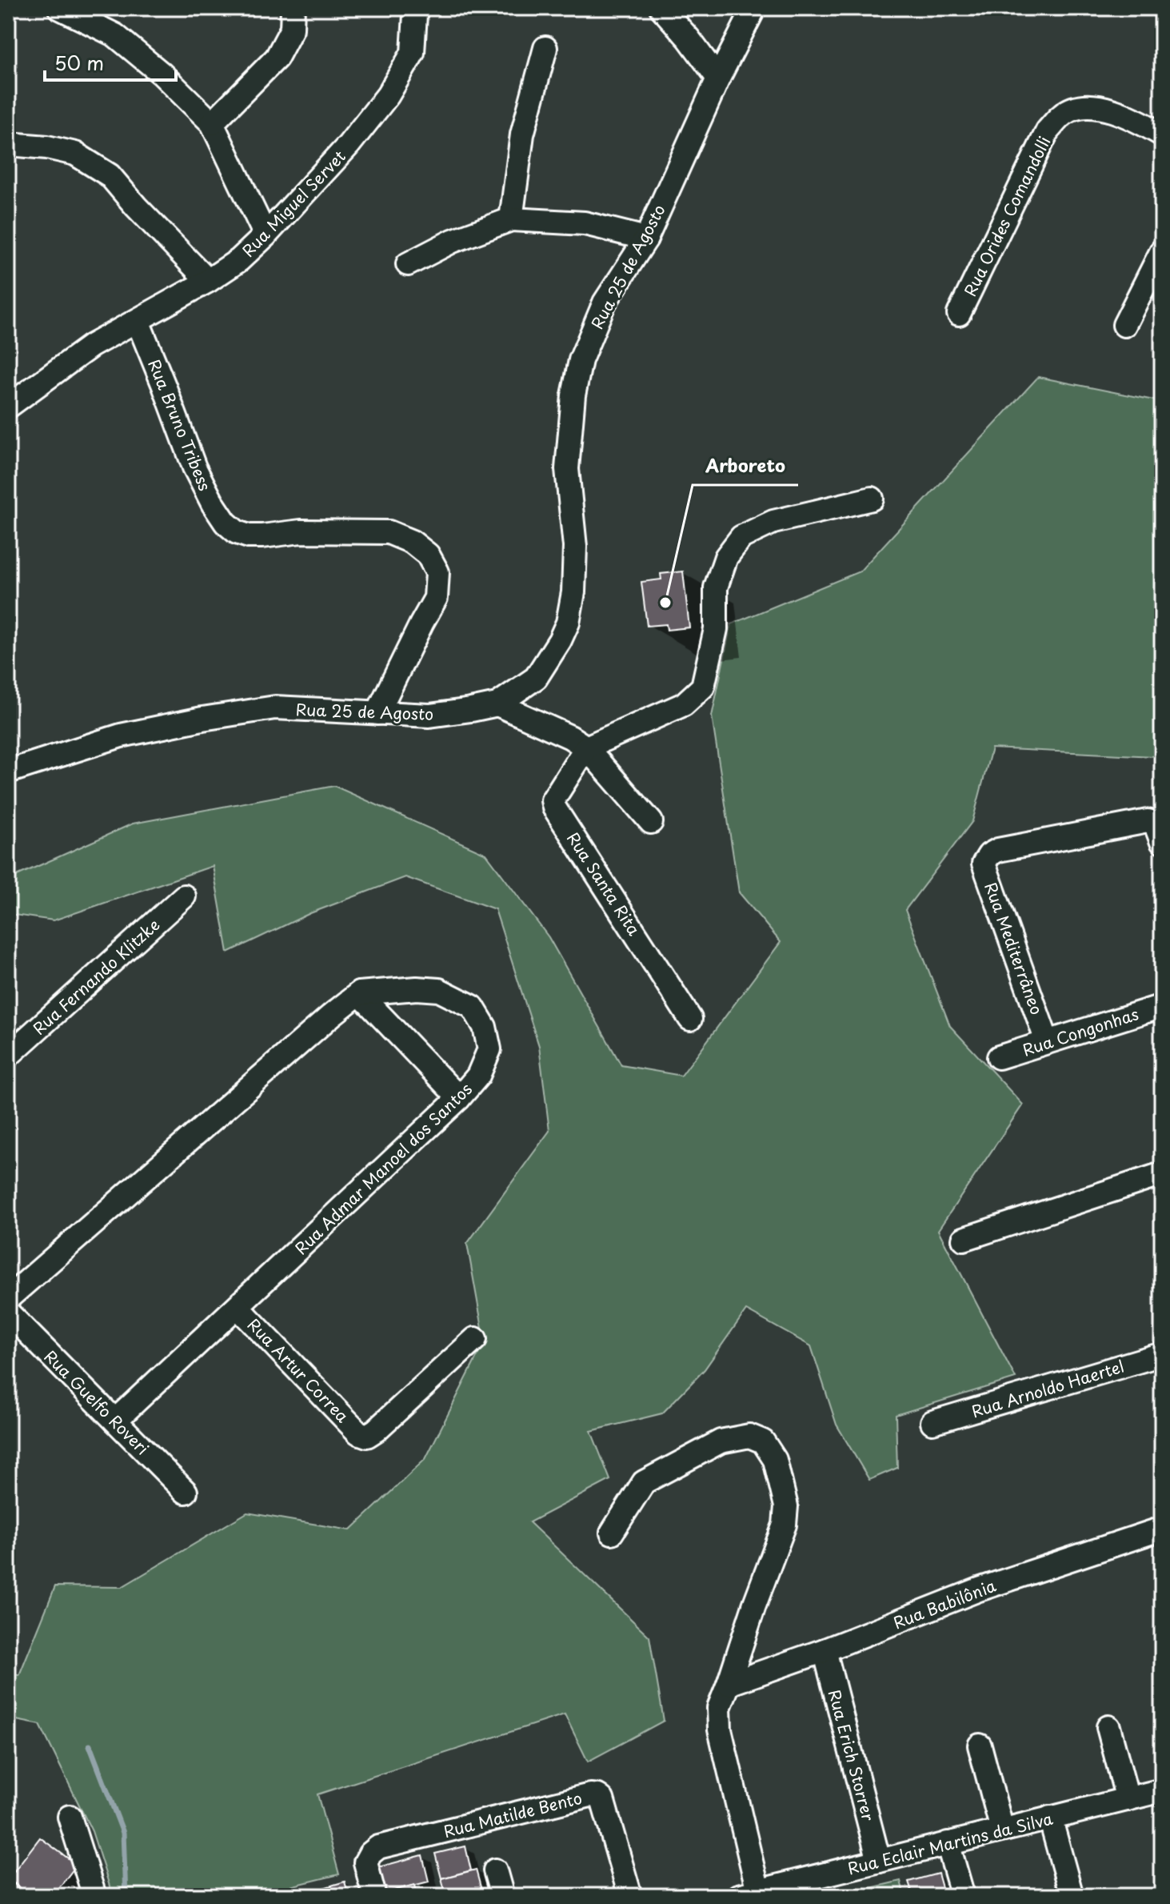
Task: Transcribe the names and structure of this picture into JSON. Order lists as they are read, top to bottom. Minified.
{"streets":{"street":["Rua Miguel Servet","Rua Orides Comandolli","Rua 25 de Agosto","Rua Bruno Tribess","Rua Santa Rita","Rua Mediterrâneo","Rua Fernando Klitzke","Rua Congonhas","Rua Admar Manoel dos Santos","Rua Artur Correa","Rua Arnoldo Haertel","Rua Guelfo Roveri","Rua Babilônia","Rua Erich Storrer","Rua Matilde Bento","Rua Eclair Martins da Silva"]},"crossings":[["Rua Miguel Servet","Rua Bruno Tribess"],["Rua 25 de Agosto","Rua Bruno Tribess"],["Rua Mediterrâneo","Rua Congonhas"],["Rua Admar Manoel dos Santos","Rua Artur Correa"],["Rua Admar Manoel dos Santos","Rua Guelfo Roveri"],["Rua Babilônia","Rua Erich Storrer"],["Rua Erich Storrer","Rua Eclair Martins da Silva"]],"places":["Arboreto"],"scale_bar":"50 m"}
